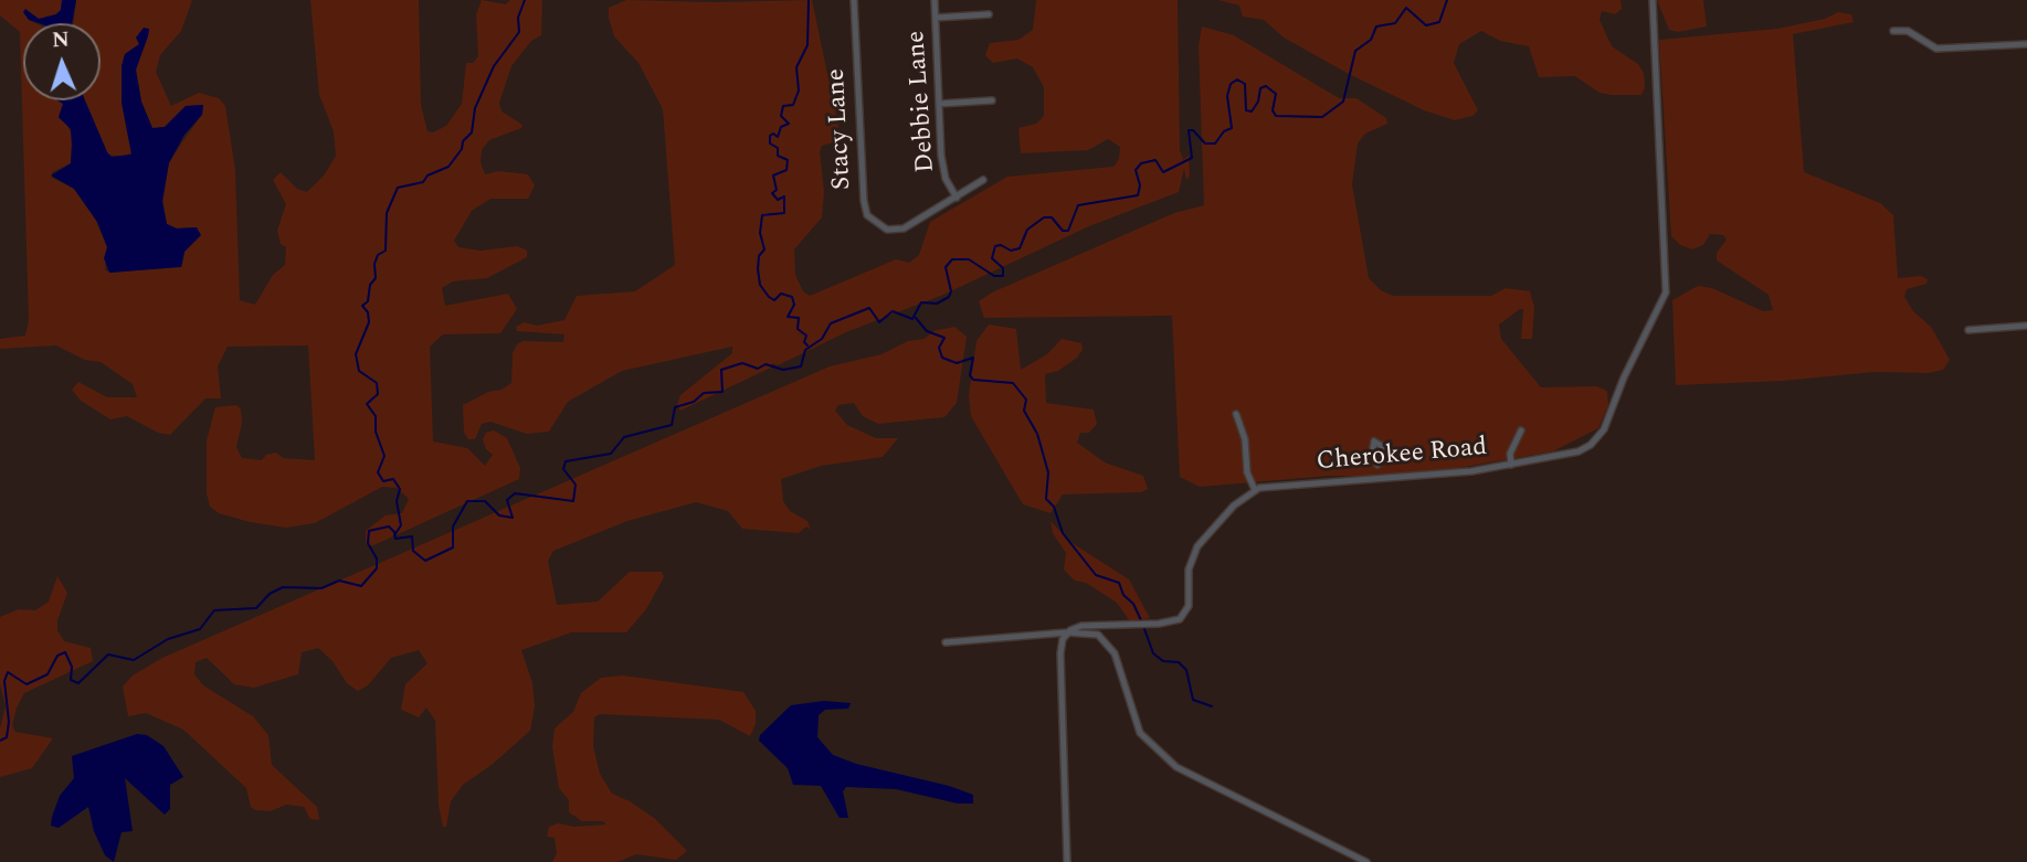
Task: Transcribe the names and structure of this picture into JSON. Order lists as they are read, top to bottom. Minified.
{"streets":{"street":["Debbie Lane","Stacy Lane","Cherokee Road"]},"crossings":[["Debbie Lane","Stacy Lane"]],"north":"top"}
